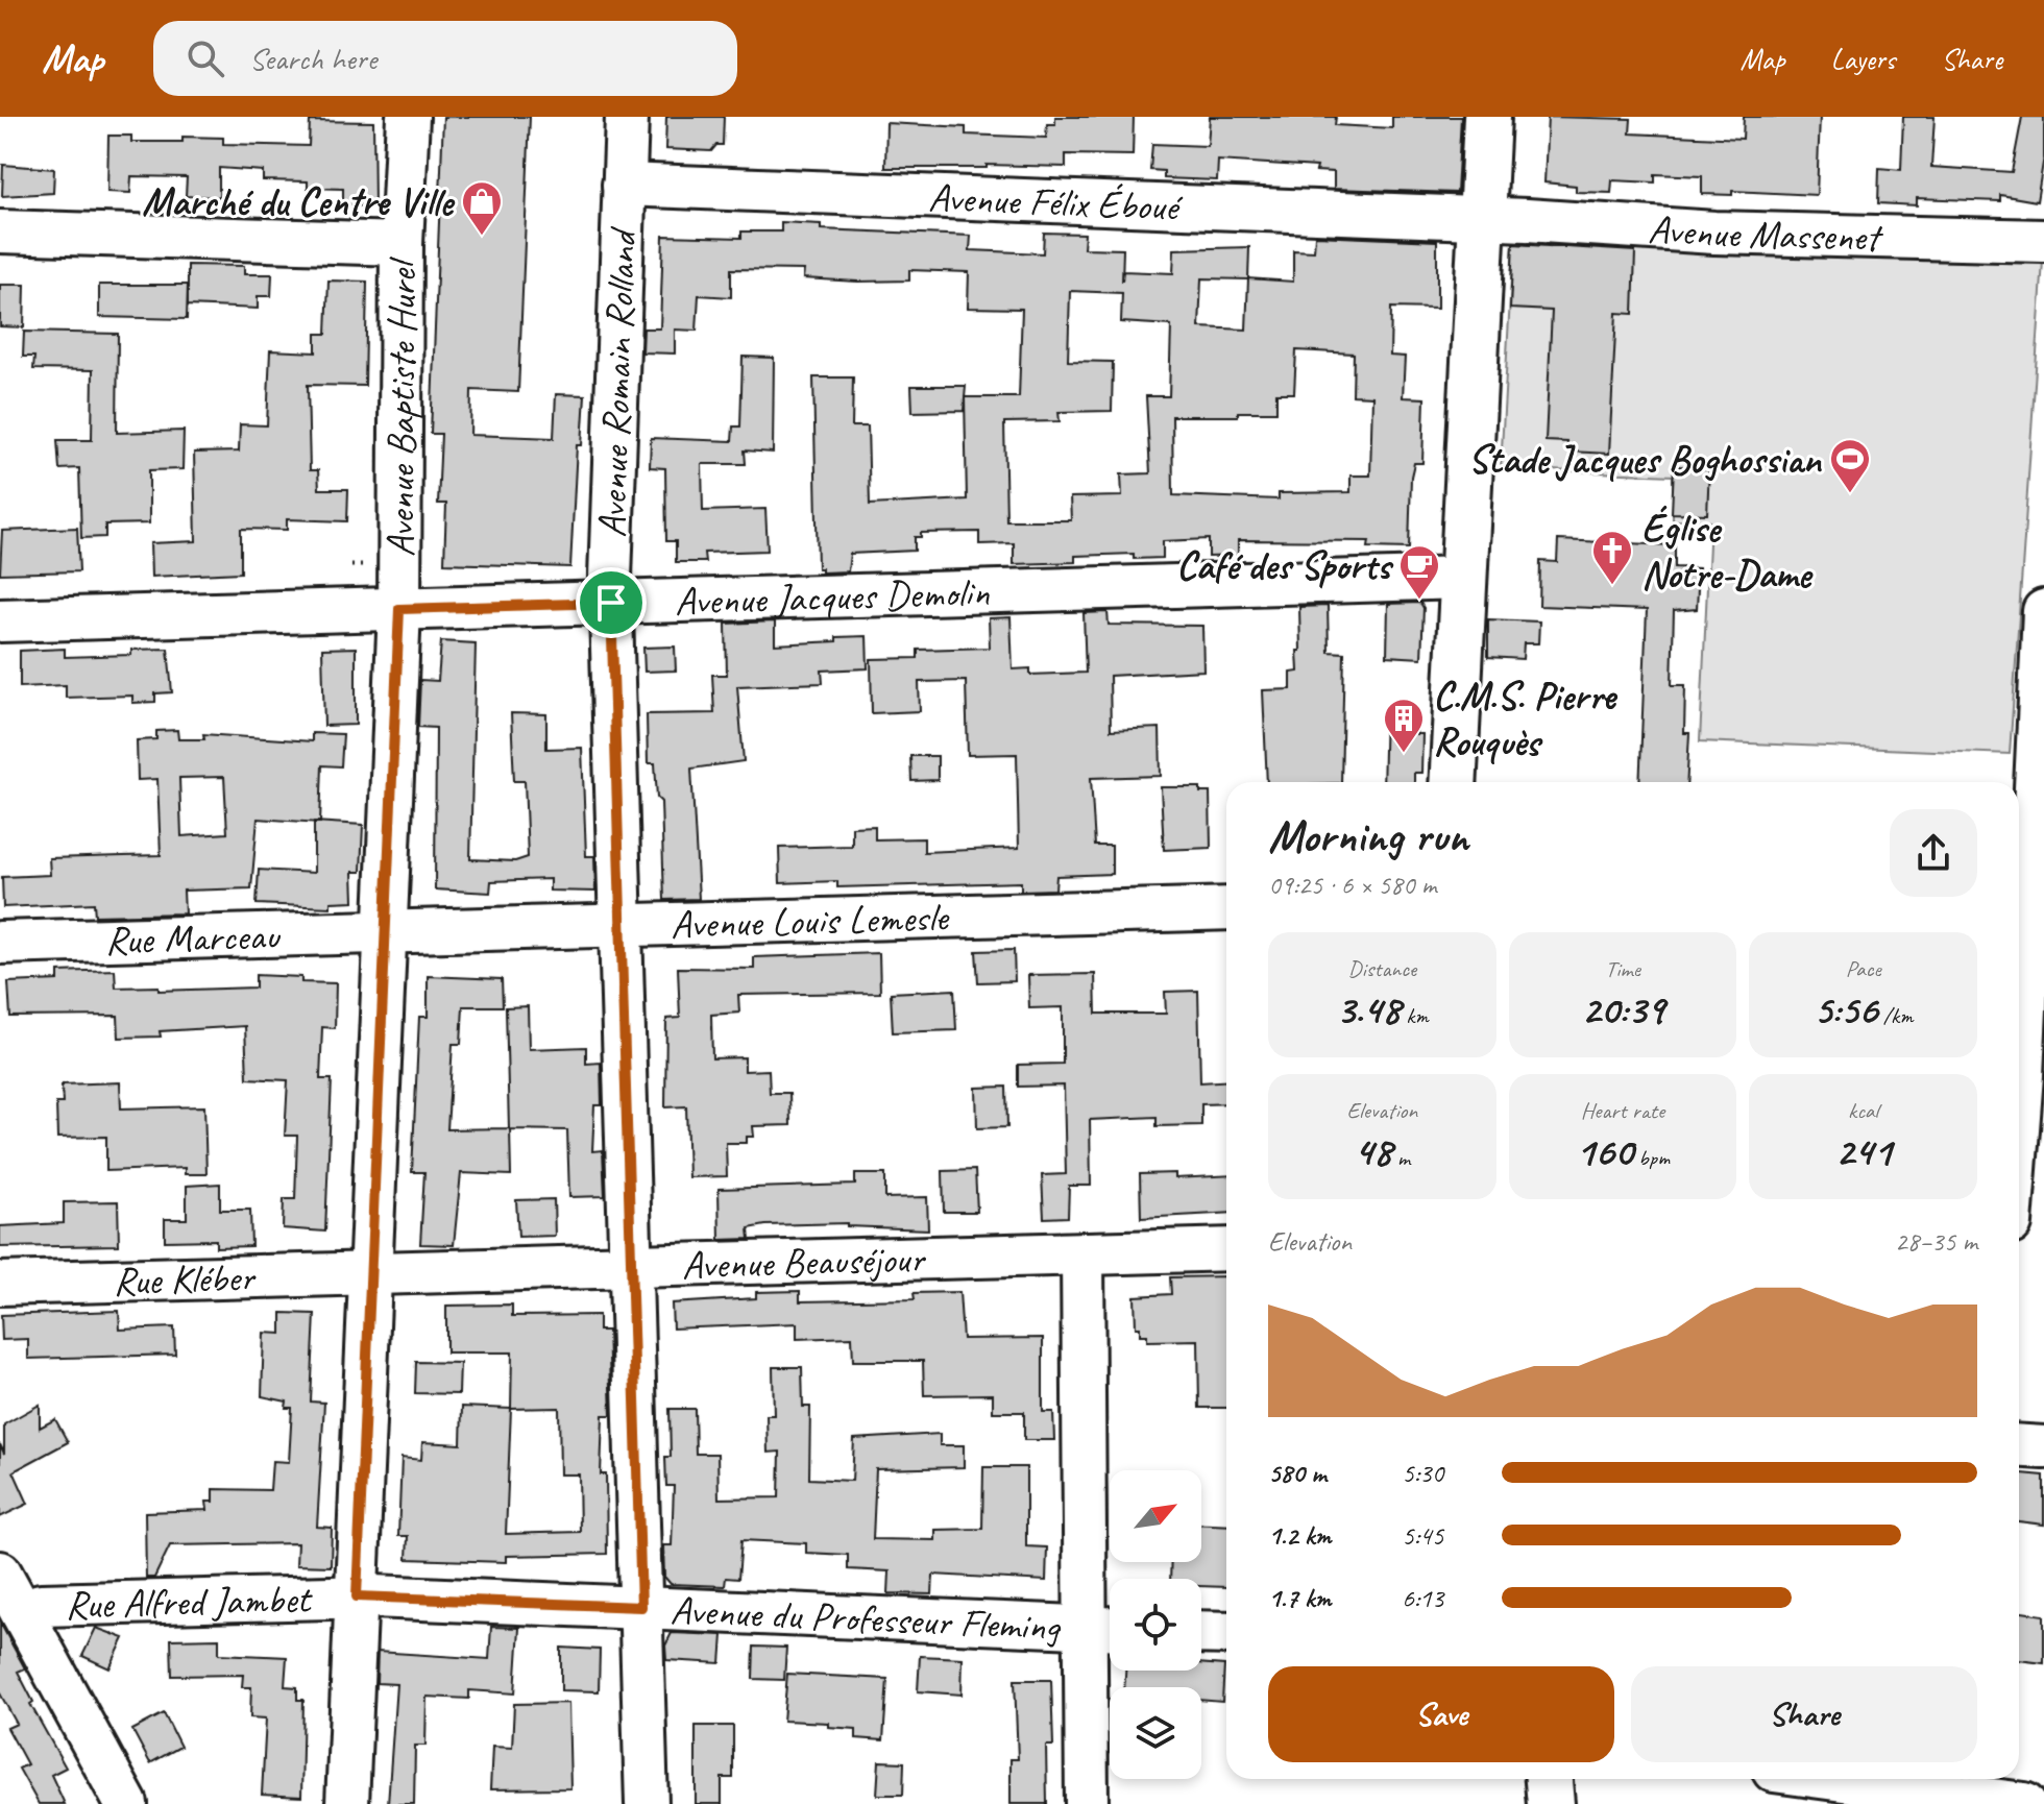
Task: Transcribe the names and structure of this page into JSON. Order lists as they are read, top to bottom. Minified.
{"streets":{"street":["Avenue Félix Éboué","Avenue Massenet","Avenue Romain Rolland","Avenue Baptiste Hurel","Avenue Jacques Demolin","Avenue Louis Lemesle","Rue Marceau","Avenue Beauséjour","Rue Kléber","Rue Alfred Jambet","Avenue du Professeur Fleming"]},"crossings":[["Avenue Félix Éboué","Avenue Massenet"],["Avenue Félix Éboué","Avenue Romain Rolland"],["Avenue Romain Rolland","Avenue Jacques Demolin"],["Avenue Romain Rolland","Avenue Louis Lemesle"],["Avenue Romain Rolland","Avenue Beauséjour"],["Avenue Romain Rolland","Avenue du Professeur Fleming"],["Avenue Baptiste Hurel","Avenue Jacques Demolin"],["Avenue Baptiste Hurel","Avenue Louis Lemesle"],["Avenue Baptiste Hurel","Rue Marceau"],["Avenue Baptiste Hurel","Avenue Beauséjour"],["Avenue Baptiste Hurel","Rue Kléber"],["Avenue Baptiste Hurel","Rue Alfred Jambet"],["Avenue Baptiste Hurel","Avenue du Professeur Fleming"],["Avenue Louis Lemesle","Rue Marceau"],["Avenue Beauséjour","Rue Kléber"],["Rue Alfred Jambet","Avenue du Professeur Fleming"]],"places":{"shop":["Marché du Centre Ville"],"sports":["Stade Jacques Boghossian"],"church":["Église Notre-Dame"],"cafe":["Café des Sports"],"building":["C.M.S. Pierre Rouquès"]},"north":"top right","page":{"header":"Map","search":"Search here","nav":["Map","Layers","Share"],"heading":["Morning run","09:25 · 6 × 580 m"],"stats":[["Distance","3.48 km"],["Time","20:39"],["Pace","5:56 /km"],["Elevation","48 m"],["Heart rate","160 bpm"],["kcal","241"]],"chart":["Elevation","28–35 m"],"list":[{"name":"580 m","note":"5:30"},{"name":"1.2 km","note":"5:45"},{"name":"1.7 km","note":"6:13"}],"buttons":["Save","Share"]}}
